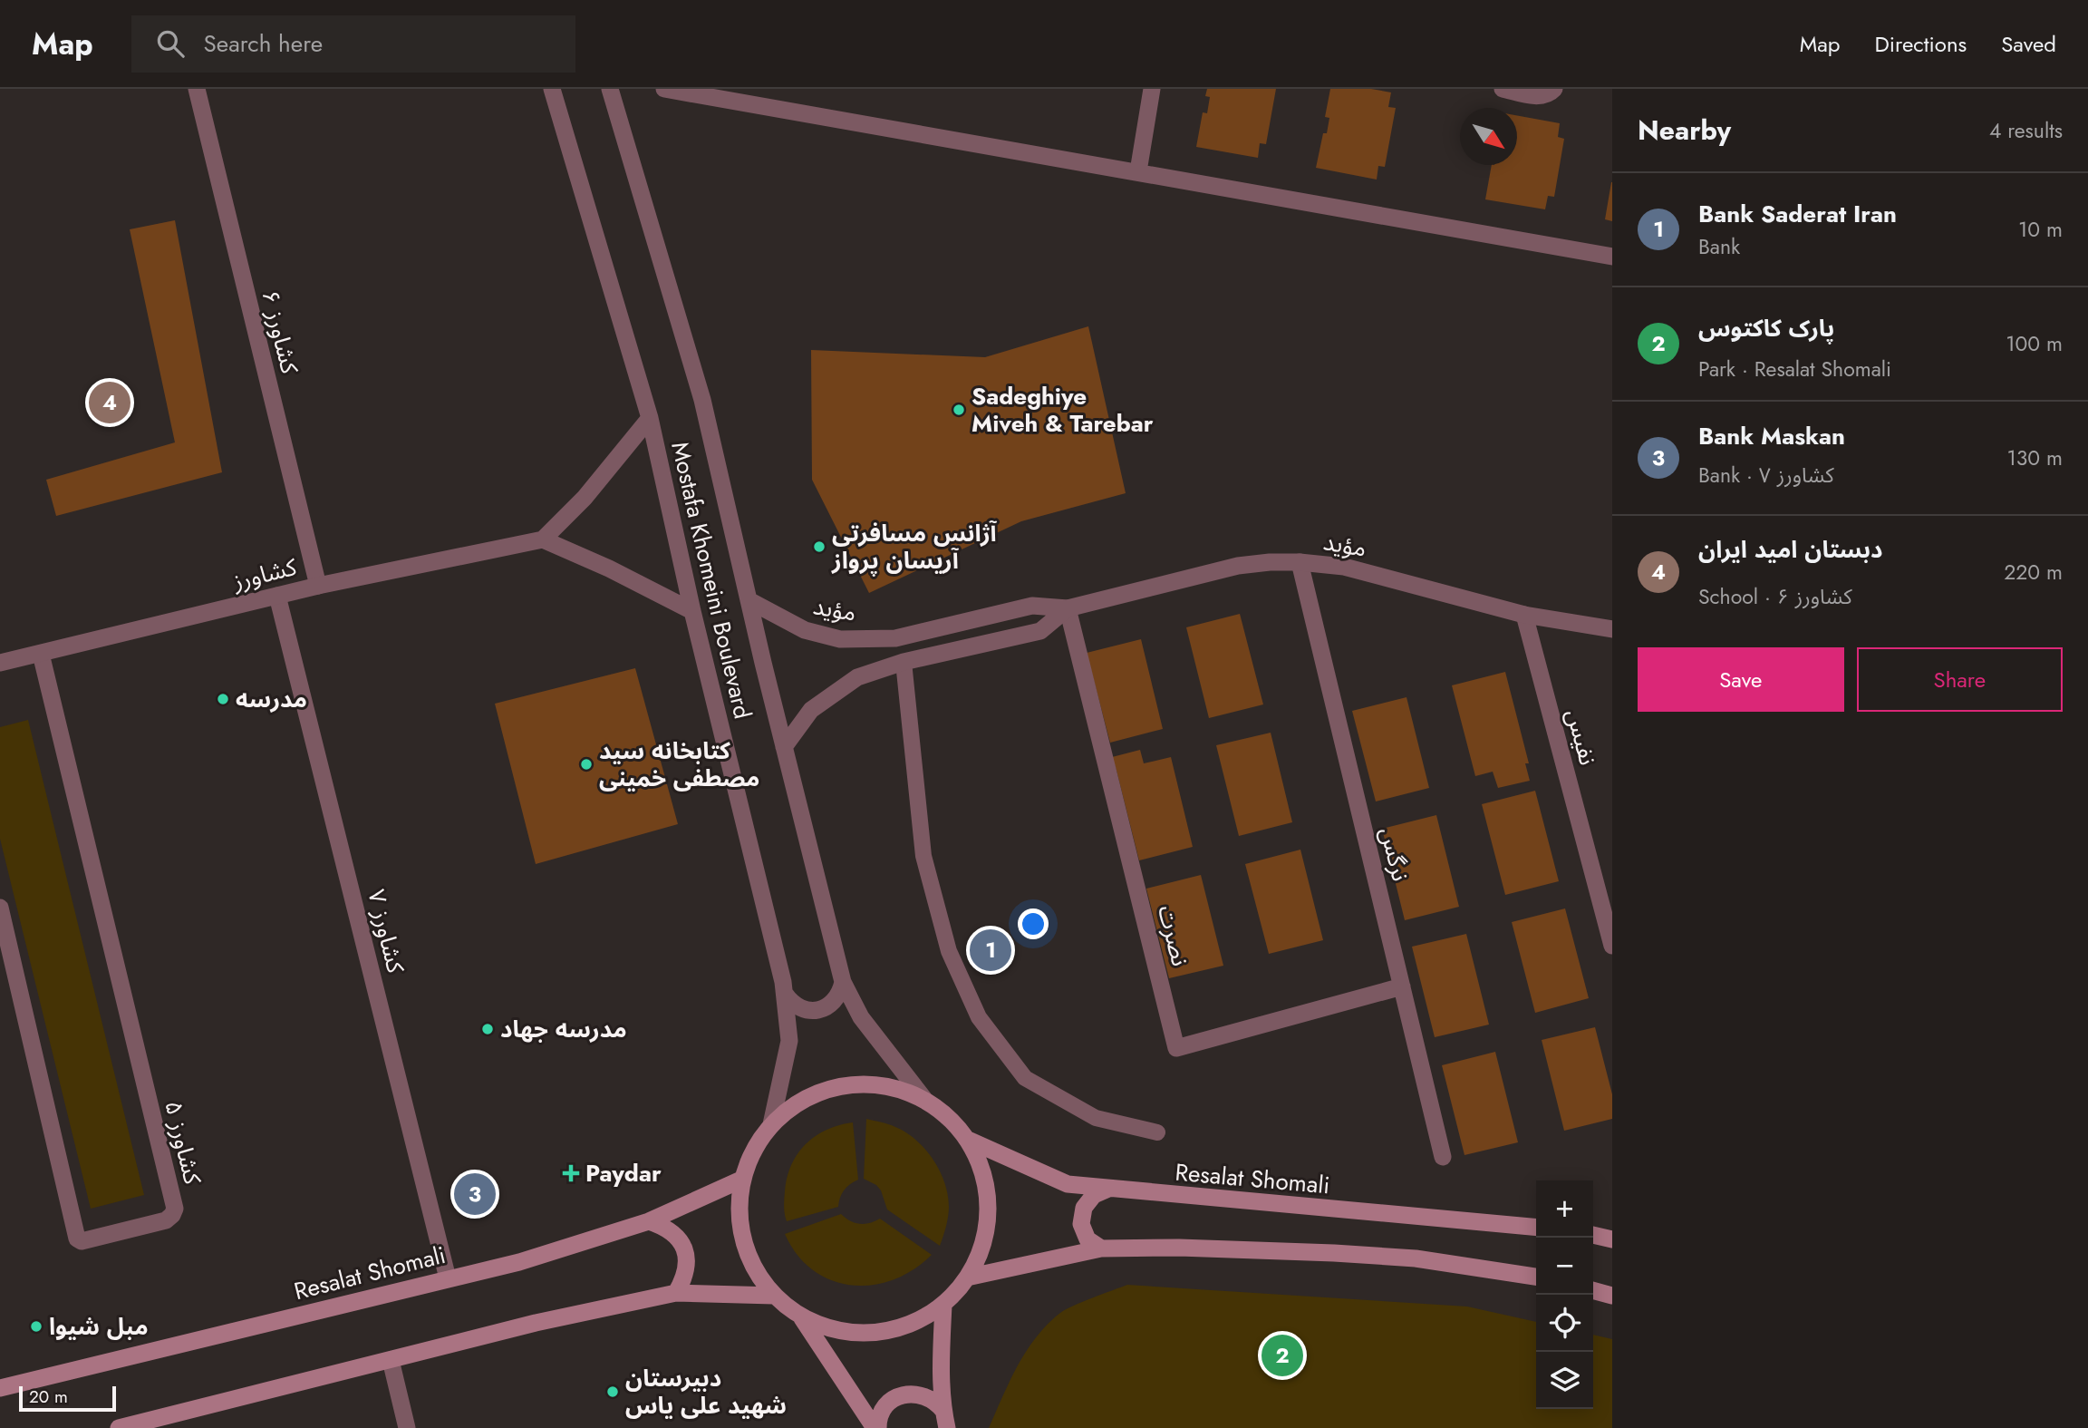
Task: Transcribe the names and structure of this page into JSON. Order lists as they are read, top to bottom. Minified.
{"streets":{"main road":["Resalat Shomali"],"street":["کشاورز ۶","مؤید","کشاورز","Mostafa Khomeini Boulevard","نفیس","نرگس","کشاورز ۷","نصرت","کشاورز ۵"]},"crossings":[["کشاورز ۶","کشاورز"],["مؤید","Mostafa Khomeini Boulevard"],["مؤید","نفیس"],["مؤید","نرگس"],["مؤید","نصرت"],["کشاورز","کشاورز ۷"],["کشاورز","کشاورز ۵"],["نرگس","نصرت"],["کشاورز ۷","Resalat Shomali"]],"places":{"other":["Sadeghiye Miveh & Tarebar","آژانس مسافرتی آریسان پرواز","مدرسه","کتابخانه سید مصطفی خمینی","مدرسه جهاد","مبل شیوا","دبیرستان شهید علی یاس"],"health":["Paydar"]},"scale_bar":"20 m","north":"bottom right","page":{"header":"Map","search":"Search here","nav":["Map","Directions","Saved"],"heading":["Nearby","4 results"],"list":[{"mark":"1","name":"Bank Saderat Iran","note":"Bank","value":"10 m"},{"mark":"2","name":"پارک کاکتوس","note":"Park · Resalat Shomali","value":"100 m"},{"mark":"3","name":"Bank Maskan","note":"Bank · کشاورز ۷","value":"130 m"},{"mark":"4","name":"دبستان امید ایران","note":"School · کشاورز ۶","value":"220 m"}],"pins":["4","1","3","2"],"buttons":["Save","Share"],"map_buttons":["+","−"],"scale":"20 m"}}
